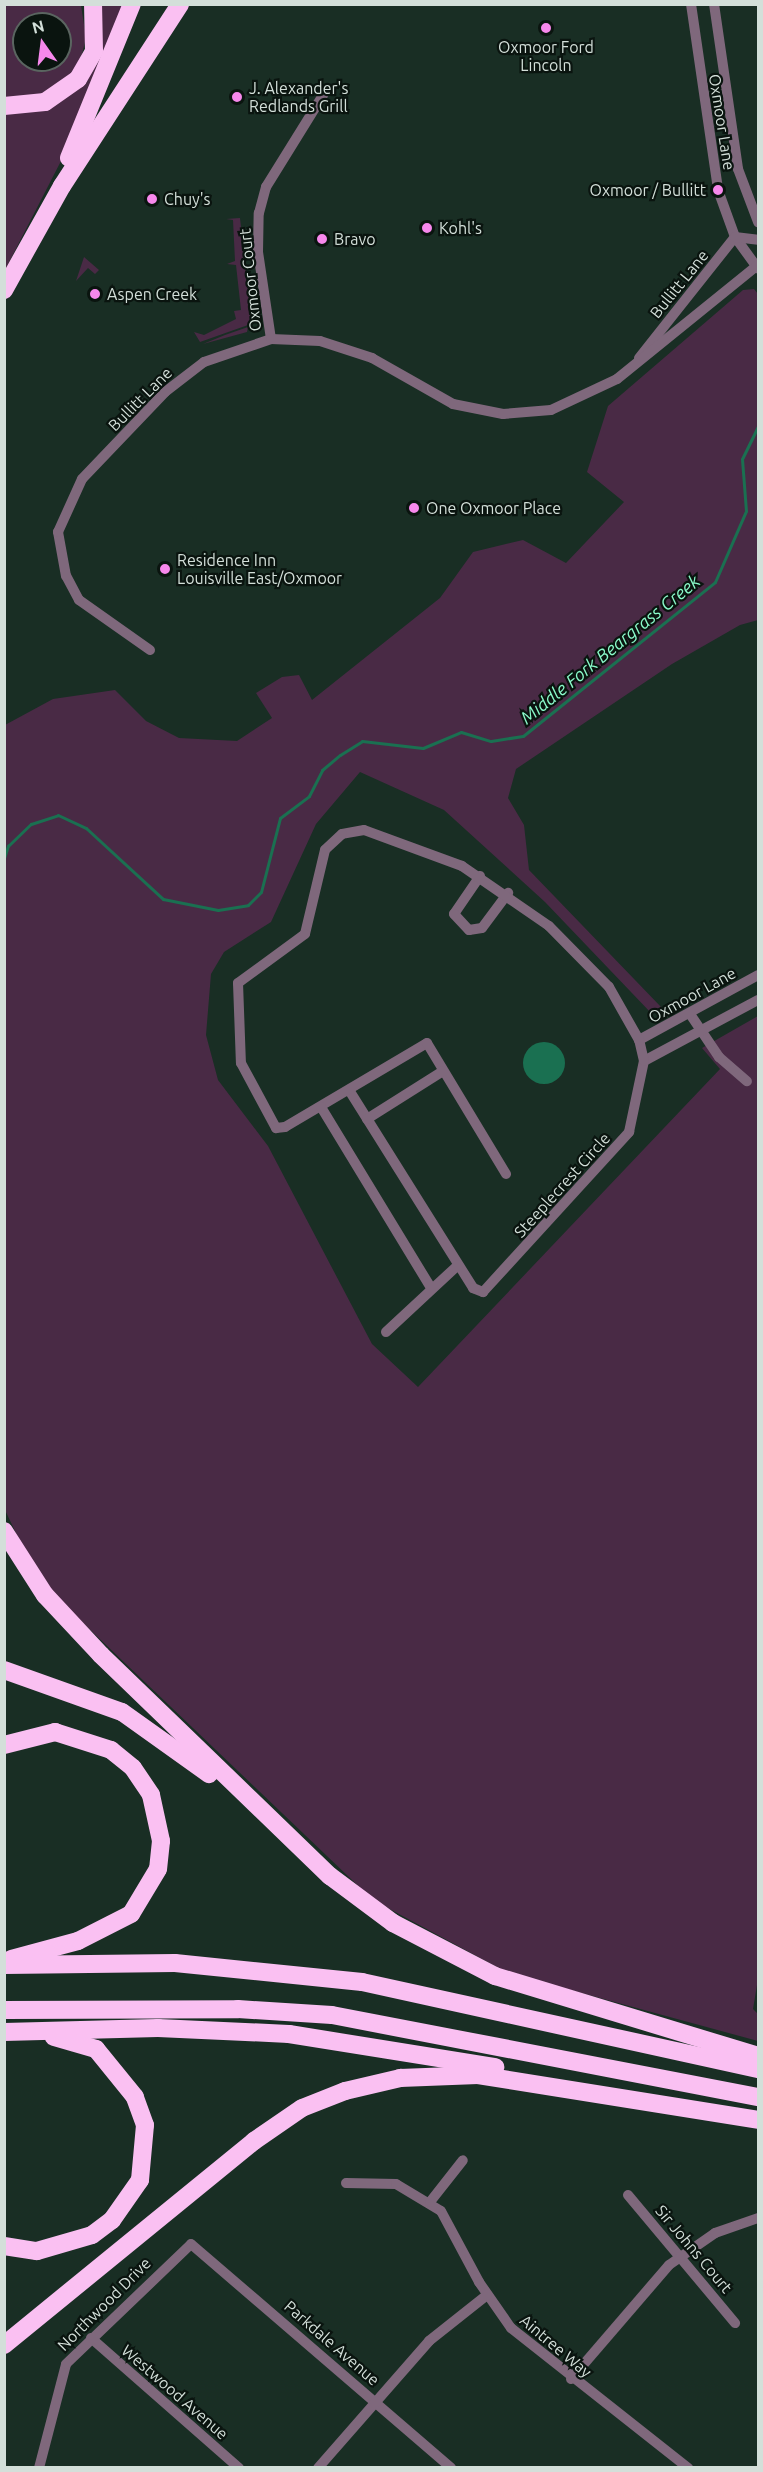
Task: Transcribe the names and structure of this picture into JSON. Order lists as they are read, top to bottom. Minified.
{"streets":{"street":["Oxmoor Lane","Oxmoor Court","Bullitt Lane","Steeplecrest Circle","Sir Johns Court","Northwood Drive","Parkdale Avenue","Aintree Way","Westwood Avenue"]},"crossings":[["Oxmoor Lane","Bullitt Lane"],["Oxmoor Lane","Steeplecrest Circle"],["Oxmoor Court","Bullitt Lane"],["Northwood Drive","Parkdale Avenue"],["Northwood Drive","Westwood Avenue"]],"water":["Middle Fork Beargrass Creek"],"places":["Oxmoor Ford Lincoln","J. Alexander's Redlands Grill","Oxmoor / Bullitt","Chuy's","Kohl's","Bravo","Aspen Creek","One Oxmoor Place","Residence Inn Louisville East/Oxmoor"],"north":"top"}
